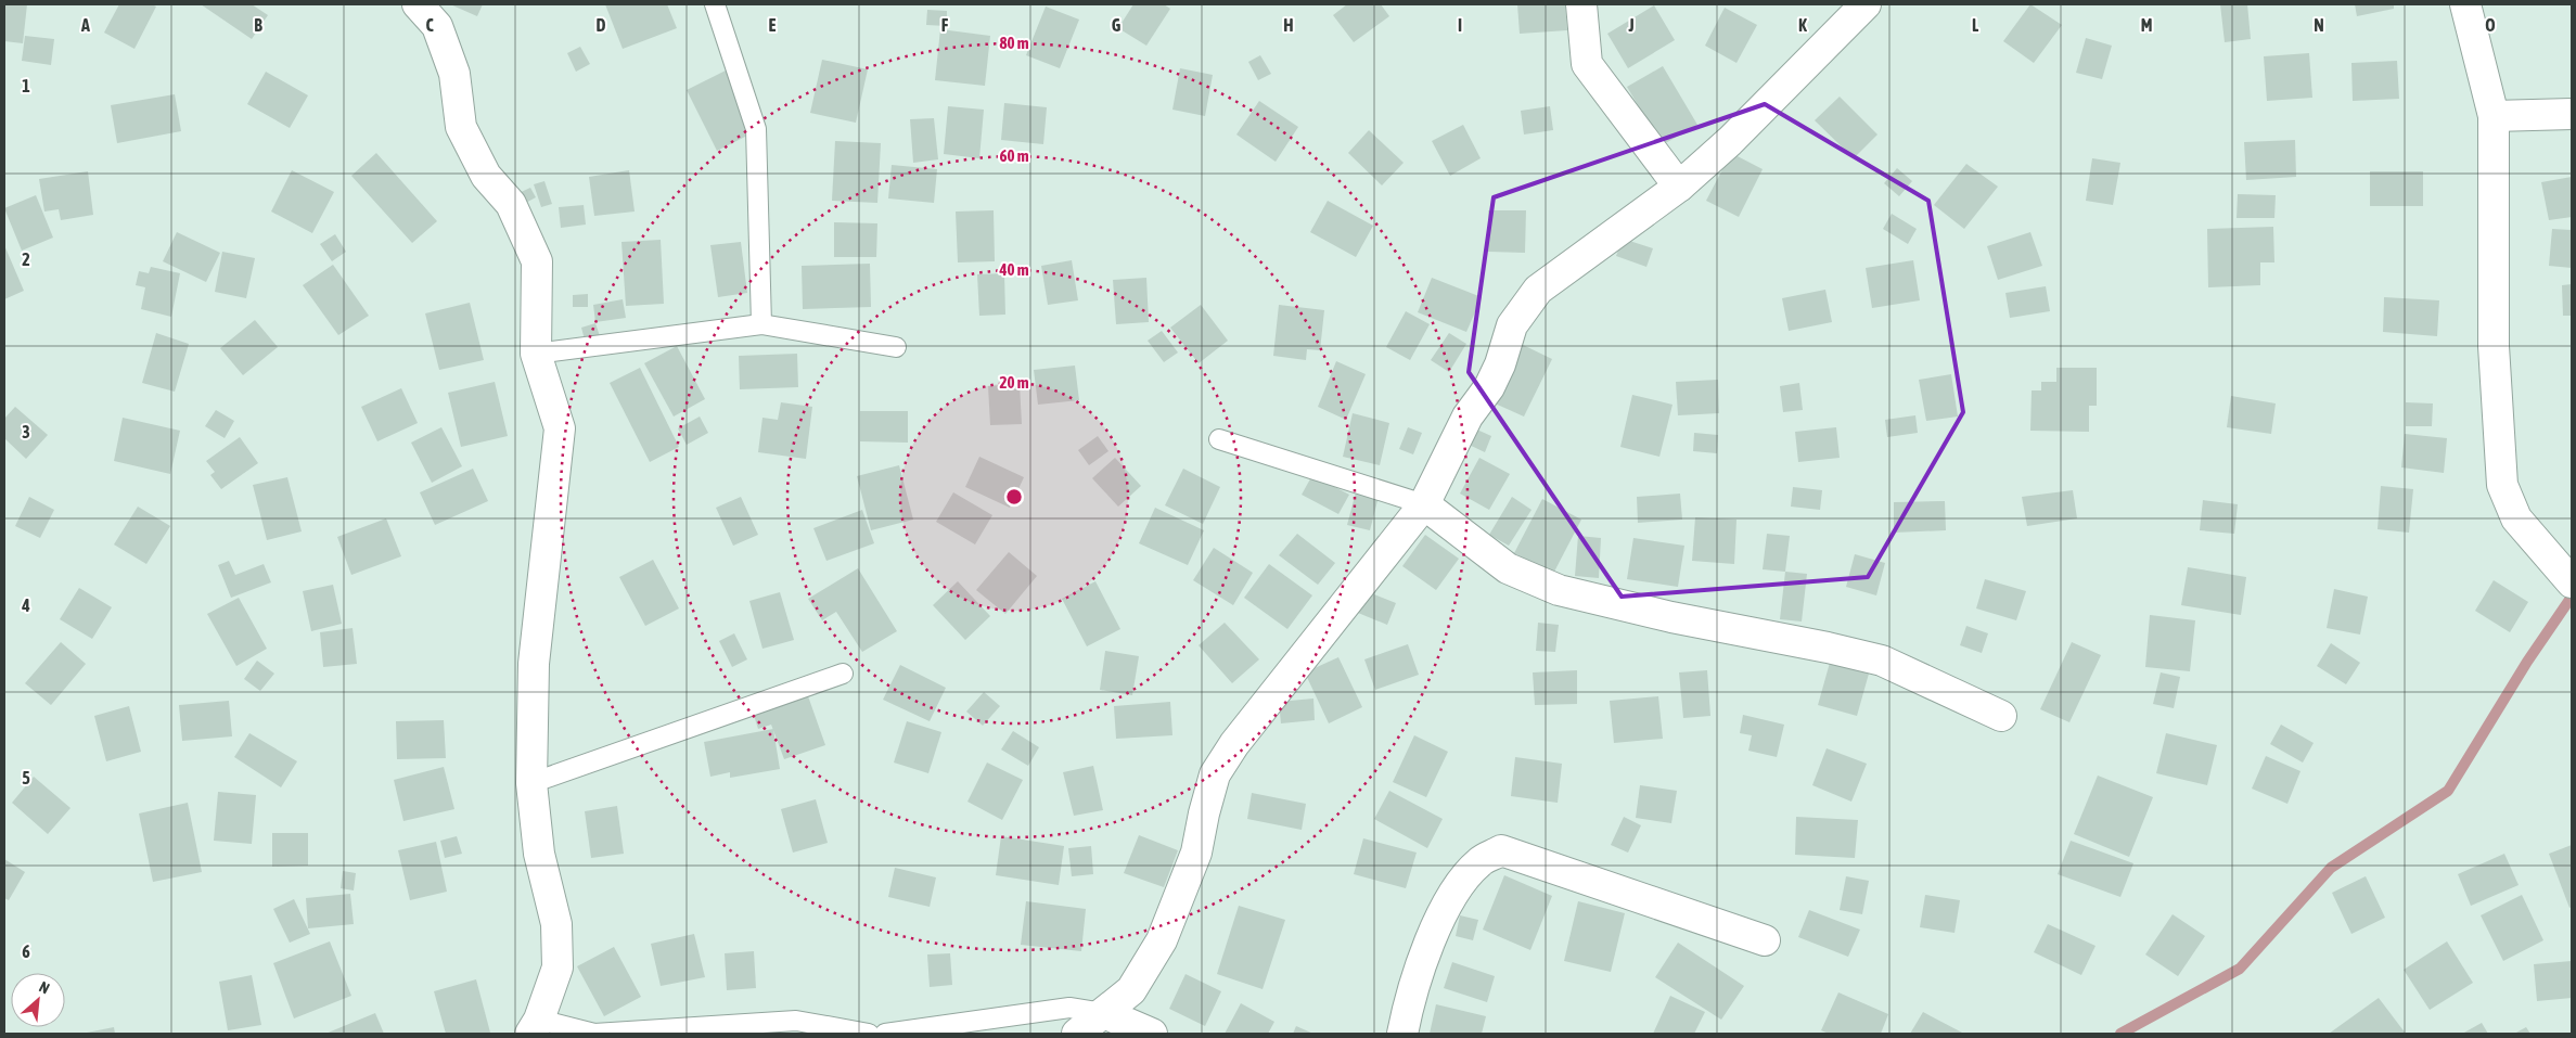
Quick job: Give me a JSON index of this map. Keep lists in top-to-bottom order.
{
  "north": "top right",
  "grid": {
    "columns": [
      "A",
      "B",
      "C",
      "D",
      "E",
      "F",
      "G",
      "H",
      "I",
      "J",
      "K",
      "L",
      "M",
      "N",
      "O"
    ],
    "rows": [
      "1",
      "2",
      "3",
      "4",
      "5",
      "6"
    ]
  },
  "rings": [
    "80 m",
    "60 m",
    "40 m",
    "20 m"
  ]
}
